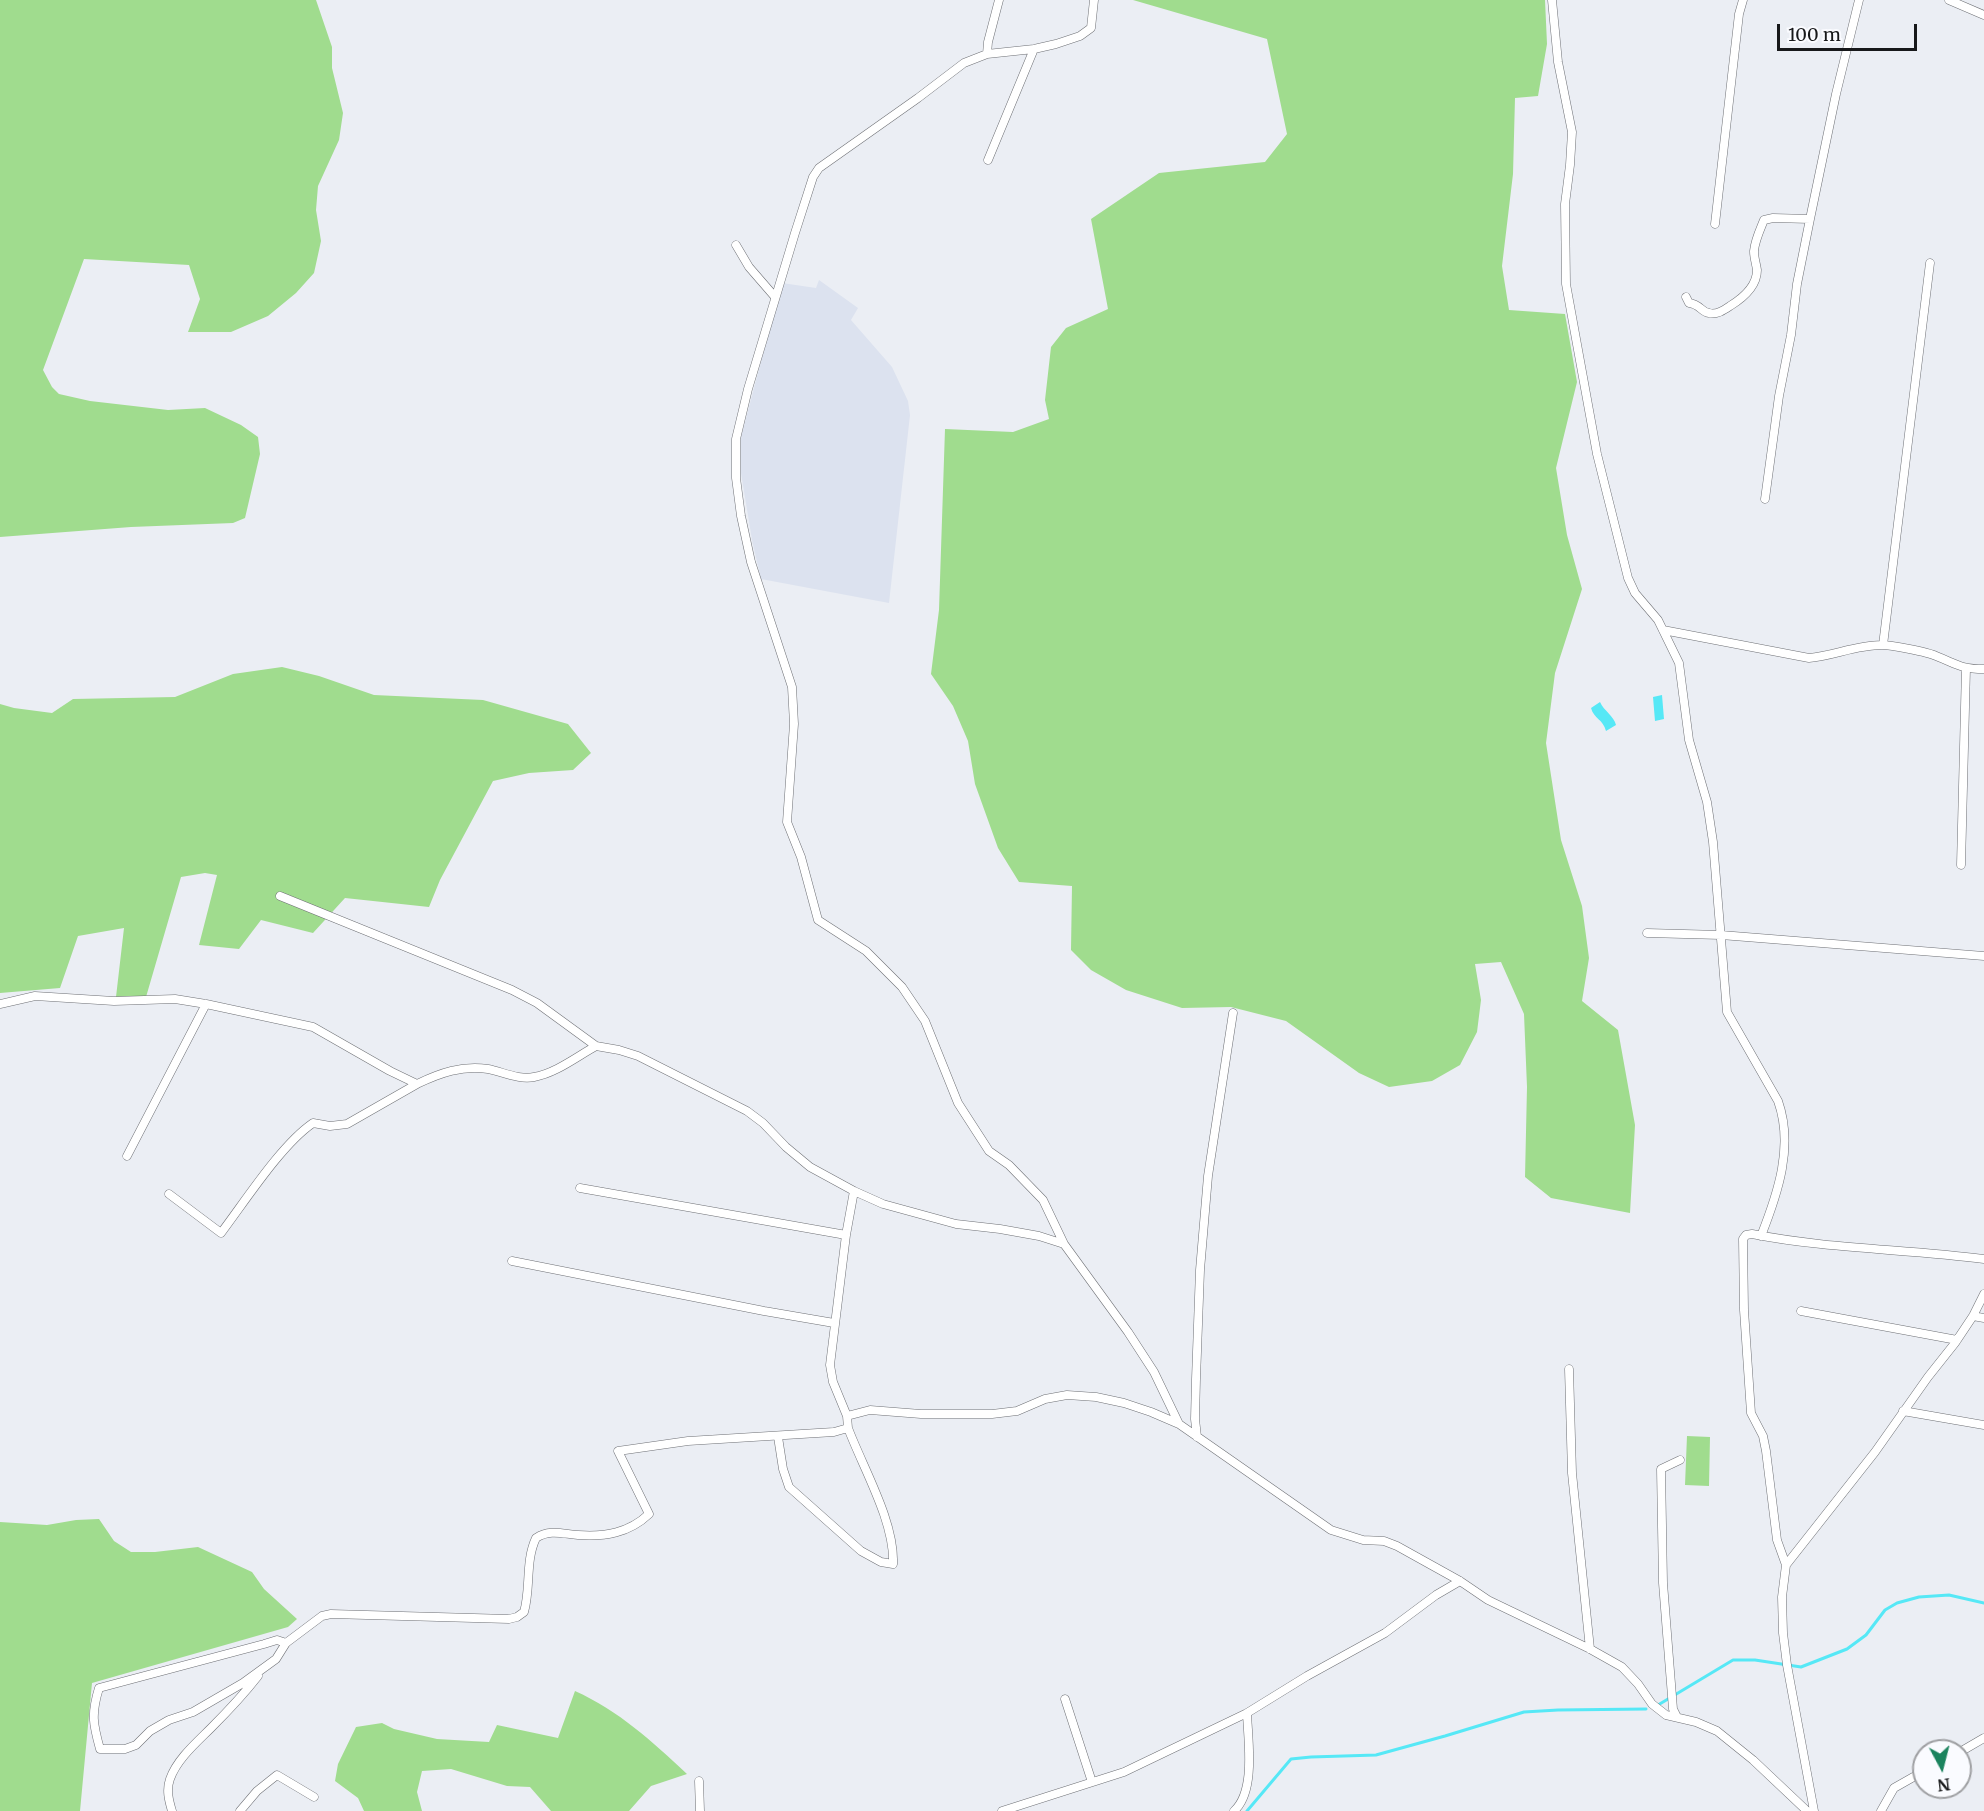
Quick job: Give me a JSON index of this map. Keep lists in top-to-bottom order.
{
  "scale_bar": "100 m",
  "north": "bottom"
}
